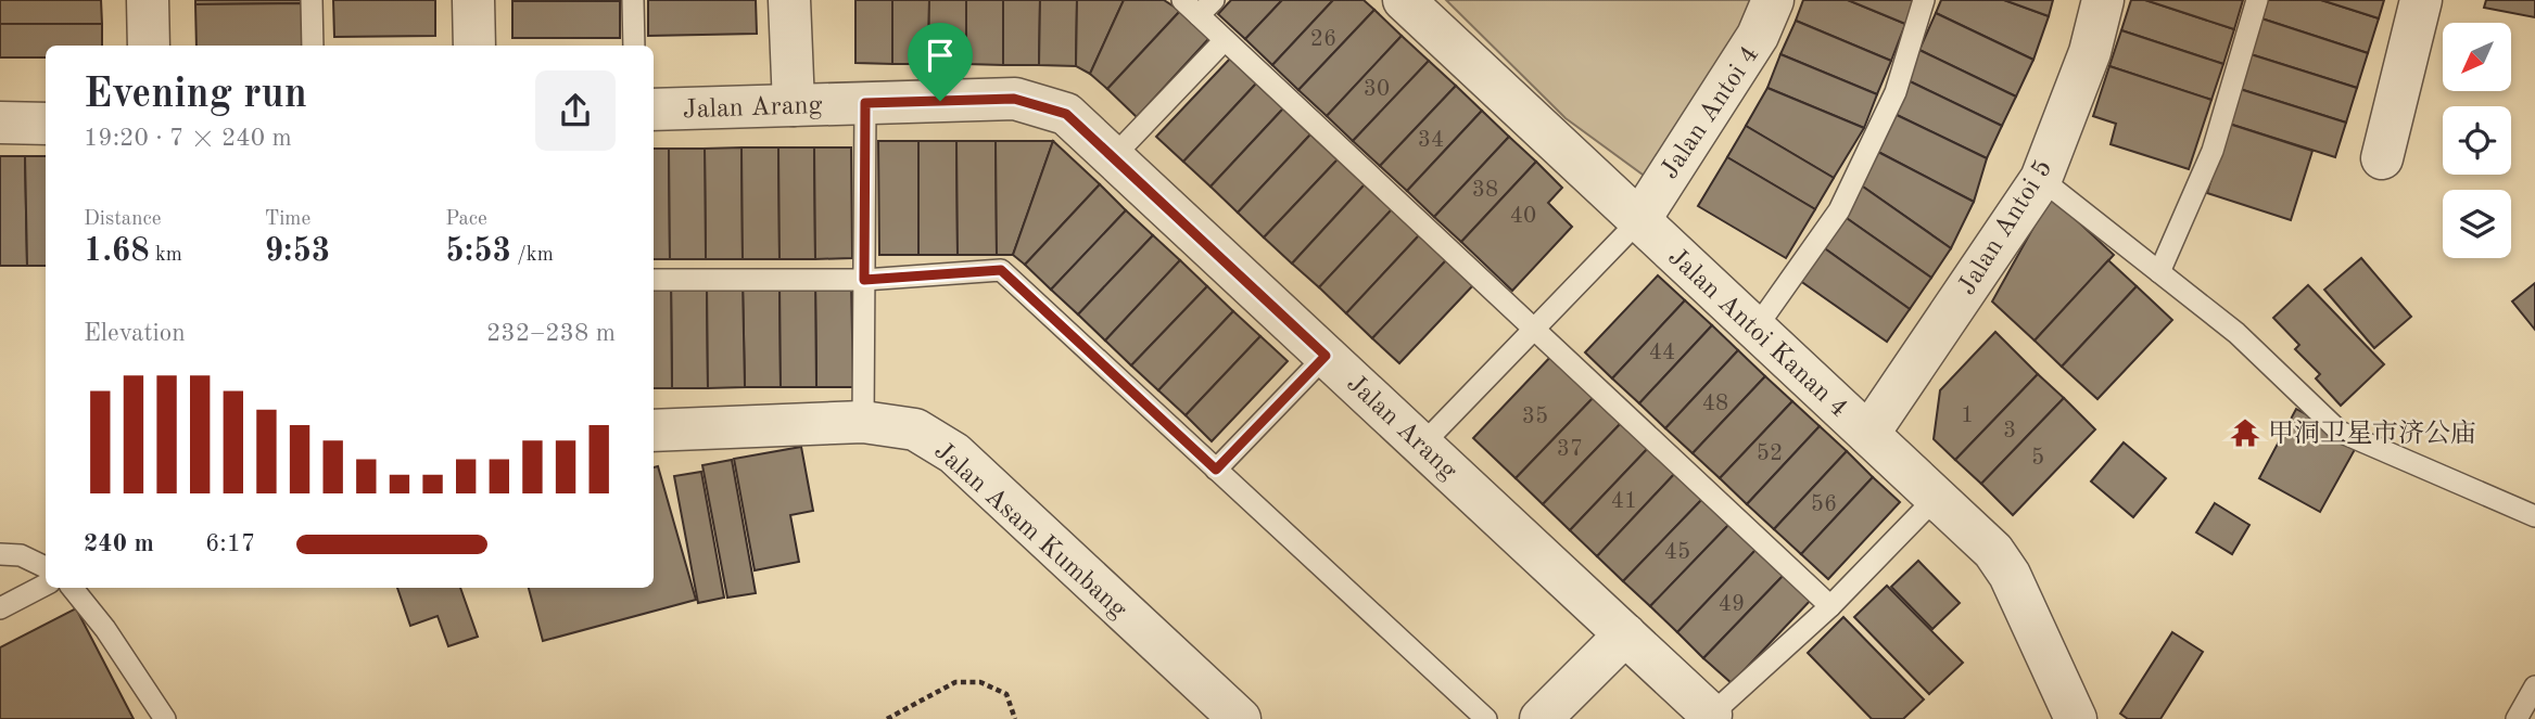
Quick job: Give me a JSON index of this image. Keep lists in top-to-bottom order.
{
  "streets": {
    "street": [
      "Jalan Arang",
      "Jalan Antoi 4",
      "Jalan Antoi 5",
      "Jalan Antoi Kanan 4",
      "Jalan Asam Kumbang"
    ]
  },
  "crossings": [
    ["Jalan Antoi 4", "Jalan Antoi Kanan 4"],
    ["Jalan Antoi 5", "Jalan Antoi Kanan 4"]
  ],
  "places": {
    "temple": ["甲洞卫星市济公庙"]
  },
  "house_numbers": [
    "26",
    "30",
    "34",
    "38",
    "40",
    "44",
    "48",
    "1",
    "35",
    "3",
    "37",
    "52",
    "5",
    "41",
    "56",
    "45",
    "49"
  ],
  "north": "bottom left",
  "page": {
    "heading": ["Evening run", "19:20 · 7 × 240 m"],
    "stats": [
      ["Distance", "1.68 km"],
      ["Time", "9:53"],
      ["Pace", "5:53 /km"]
    ],
    "chart": ["Elevation", "232–238 m"],
    "list": [
      {
        "name": "240 m",
        "note": "6:17"
      }
    ]
  }
}
